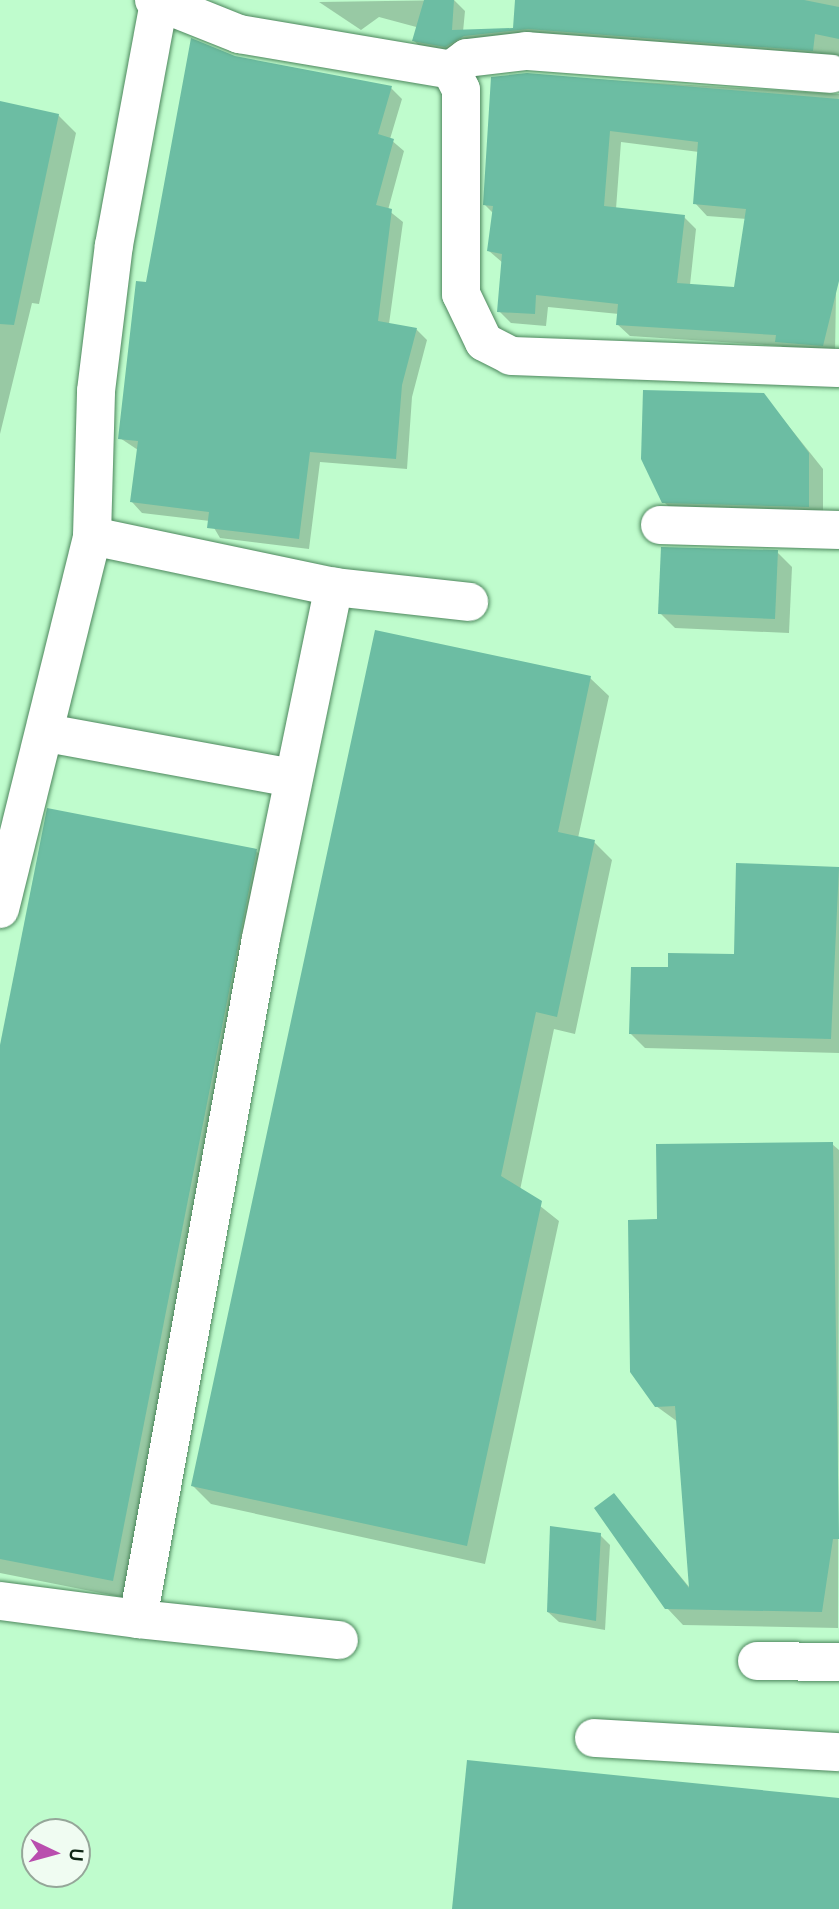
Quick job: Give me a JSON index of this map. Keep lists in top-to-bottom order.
{
  "north": "right"
}
